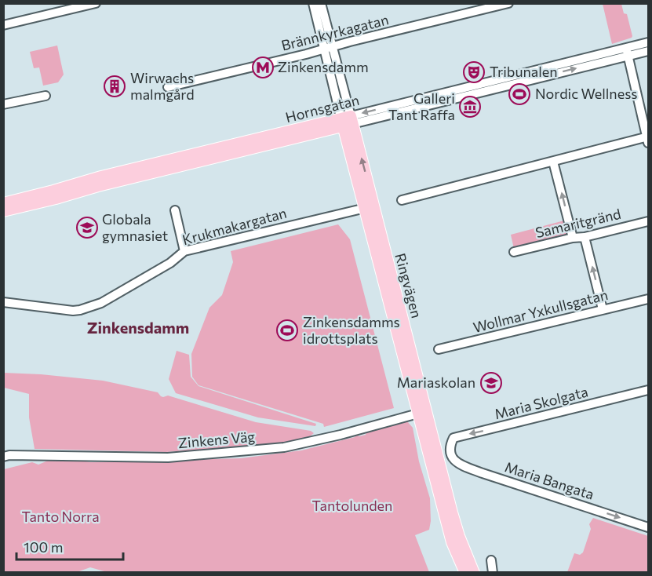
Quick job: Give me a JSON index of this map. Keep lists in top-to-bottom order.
{
  "streets": {
    "main road": ["Hornsgatan", "Ringvägen"],
    "street": [
      "Brännkyrkagatan",
      "Samaritgränd",
      "Krukmakargatan",
      "Wollmar Yxkullsgatan",
      "Maria Skolgata",
      "Zinkens Väg",
      "Maria Bangata"
    ]
  },
  "crossings": [
    ["Brännkyrkagatan", "Ringvägen"],
    ["Hornsgatan", "Ringvägen"],
    ["Krukmakargatan", "Ringvägen"],
    ["Ringvägen", "Zinkens Väg"],
    ["Maria Skolgata", "Maria Bangata"]
  ],
  "one_way": ["Maria Skolgata", "Maria Bangata"],
  "districts": ["Zinkensdamm"],
  "parks": ["Tantolunden", "Tanto Norra"],
  "places": {
    "metro station": ["Zinkensdamm"],
    "theatre": ["Tribunalen"],
    "building": ["Wirwachs malmgård"],
    "sports": ["Nordic Wellness", "Zinkensdamms idrottsplats"],
    "museum": ["Galleri Tant Raffa"],
    "school or university": ["Globala gymnasiet", "Mariaskolan"]
  },
  "scale_bar": "100 m"
}
